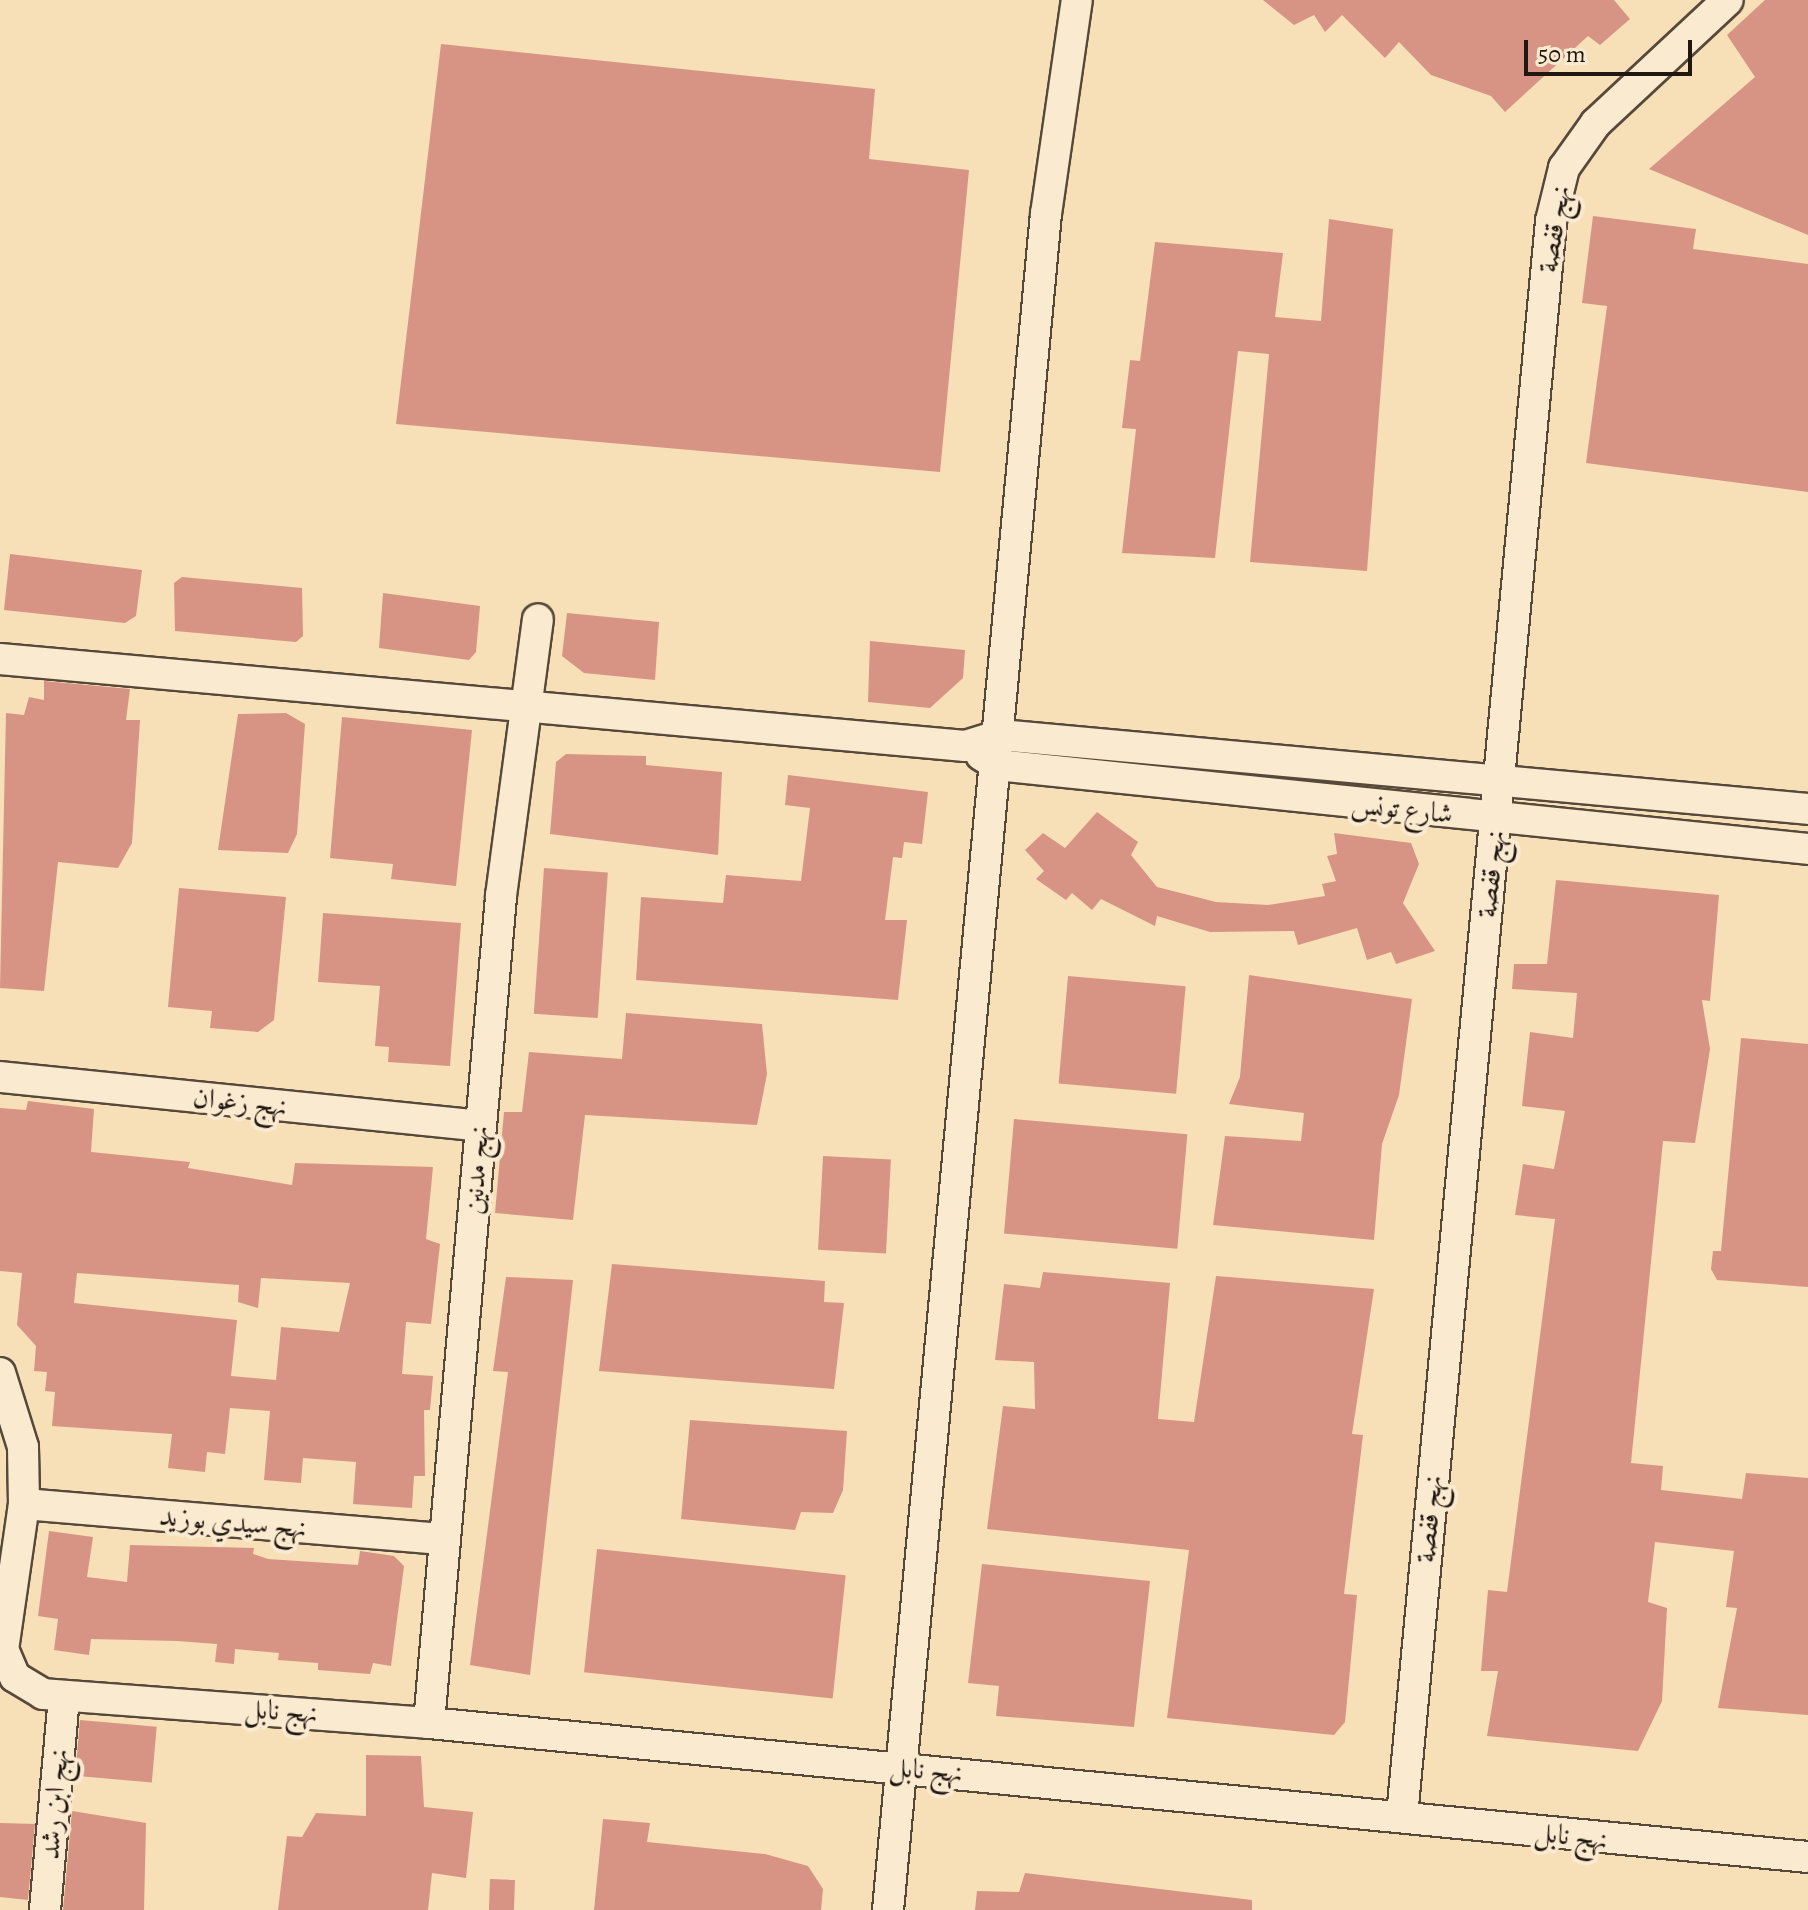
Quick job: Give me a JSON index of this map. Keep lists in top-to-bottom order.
{
  "streets": {
    "street": [
      "نهج قفصة",
      "شارع تونس",
      "نهج زغوان",
      "نهج مدنين",
      "نهج سيدي بوزيد",
      "نهج نابل",
      "نهج ابن رشد"
    ]
  },
  "crossings": [
    ["نهج قفصة", "شارع تونس"],
    ["نهج قفصة", "نهج نابل"],
    ["نهج زغوان", "نهج مدنين"],
    ["نهج مدنين", "نهج سيدي بوزيد"],
    ["نهج مدنين", "نهج نابل"],
    ["نهج نابل", "نهج ابن رشد"]
  ],
  "scale_bar": "50 m"
}
